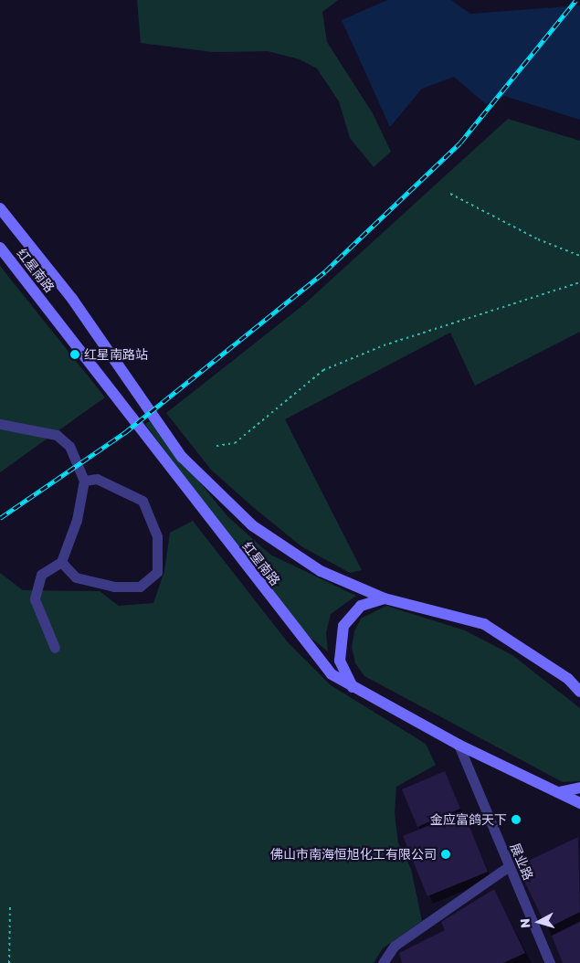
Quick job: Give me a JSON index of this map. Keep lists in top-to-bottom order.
{
  "streets": {
    "main road": ["红星南路"],
    "street": ["展业路"]
  },
  "crossings": [
    ["红星南路", "展业路"]
  ],
  "places": ["红星南路站", "金应富鸽天下", "佛山市南海恒旭化工有限公司"],
  "north": "left"
}
